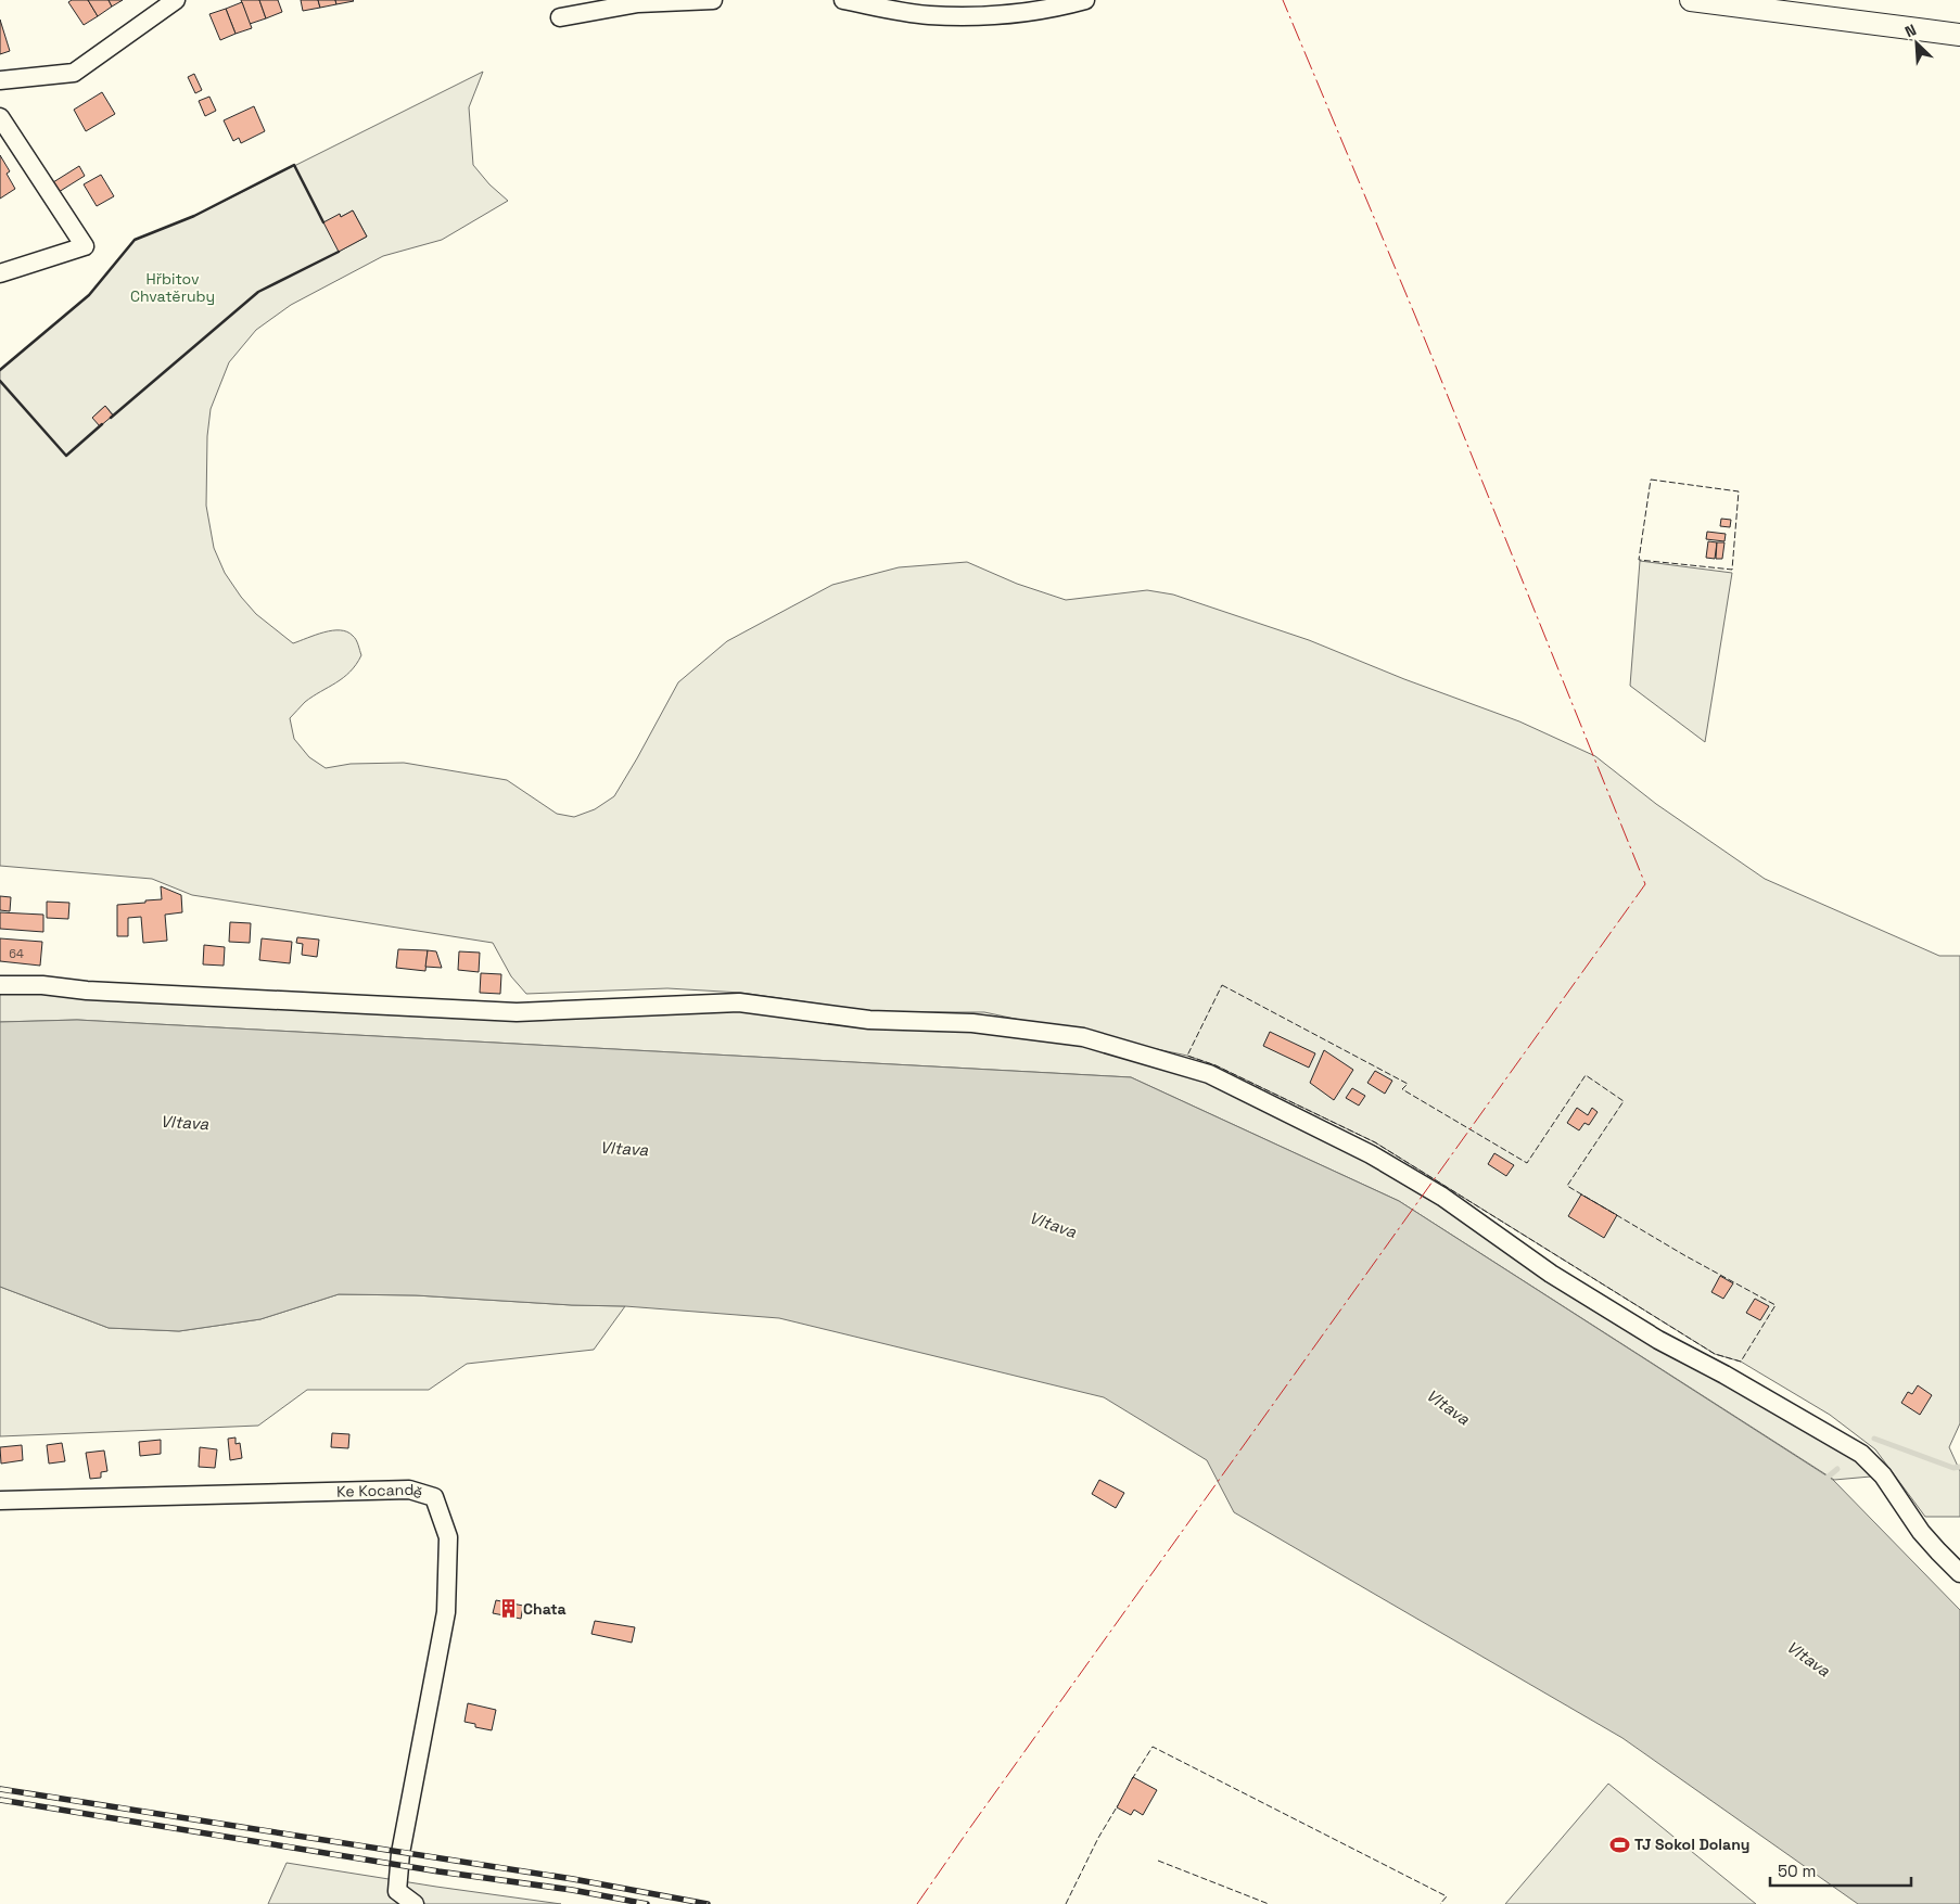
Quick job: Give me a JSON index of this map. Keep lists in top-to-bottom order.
{
  "streets": {
    "street": ["Ke Kocandě"]
  },
  "water": ["Vltava"],
  "parks": ["Hřbitov Chvatěruby"],
  "places": {
    "building": ["Chata"],
    "sports": ["TJ Sokol Dolany"]
  },
  "house_numbers": ["64"],
  "scale_bar": "50 m",
  "north": "top left"
}
